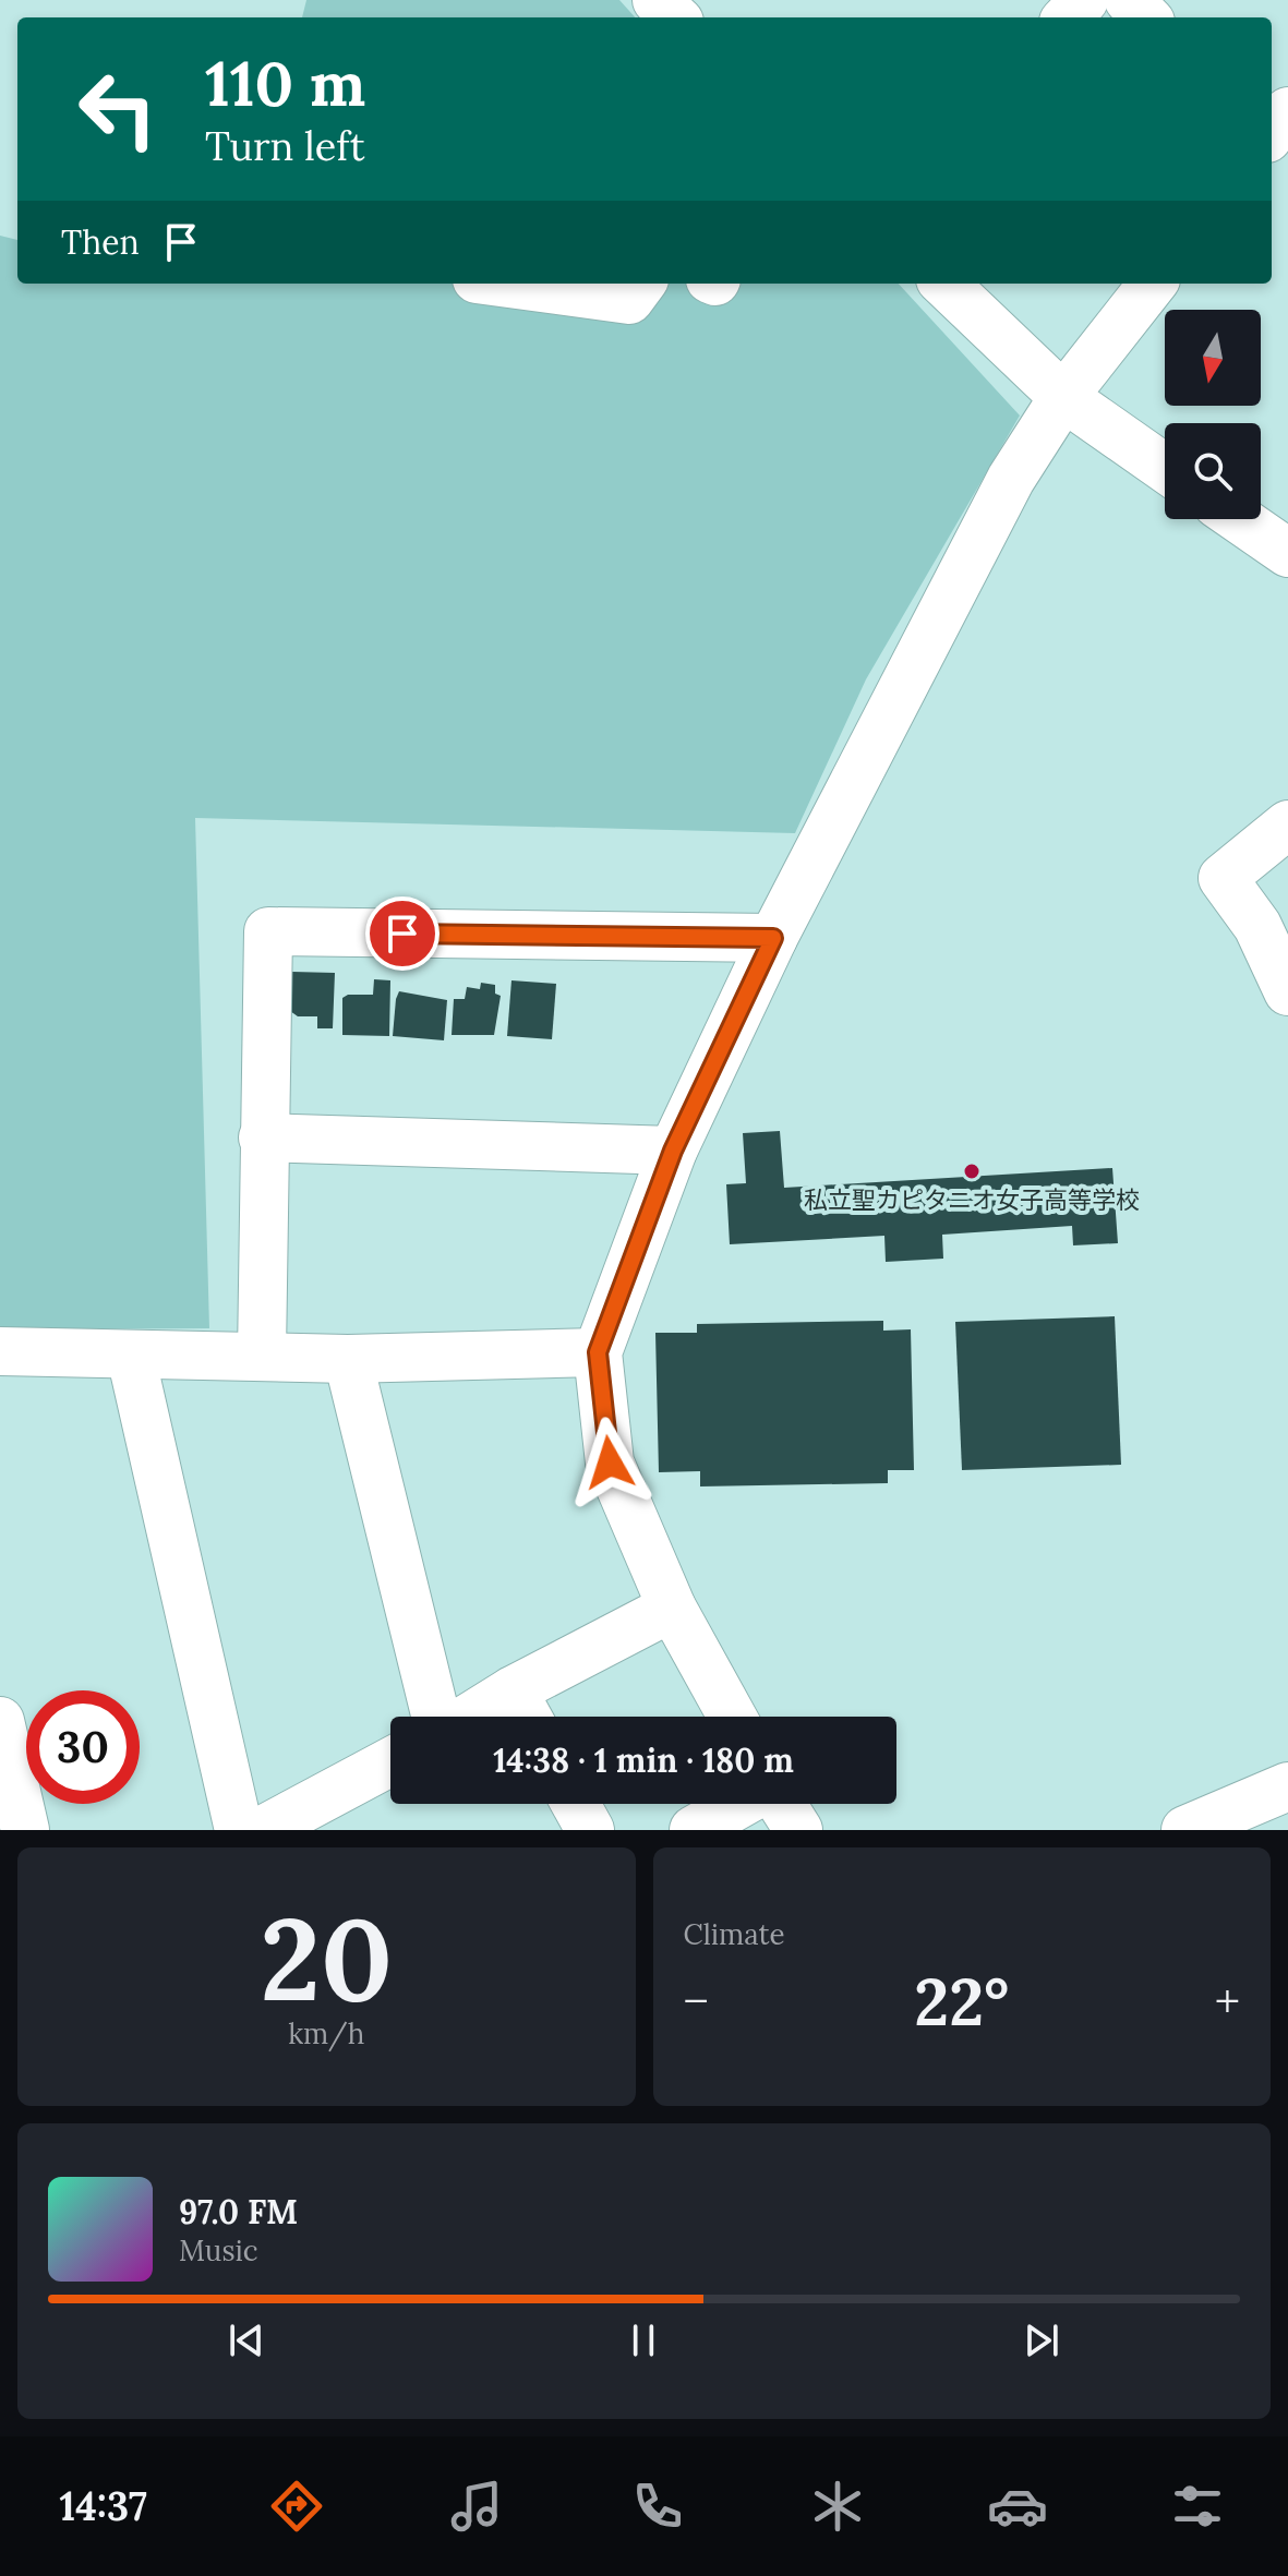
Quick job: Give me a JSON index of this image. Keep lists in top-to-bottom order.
{
  "places": ["私立聖カピタニオ女子高等学校"],
  "north": "bottom",
  "page": {
    "turn": ["110 m", "Turn left"],
    "then": "Then",
    "limit": "30",
    "trip": "14:38 · 1 min · 180 m",
    "tile": [
      ["20", "km/h"],
      "Climate"
    ],
    "heat": ["−", "22°", "+"],
    "song": ["97.0 FM", "Music"],
    "tabs": "14:37"
  }
}
